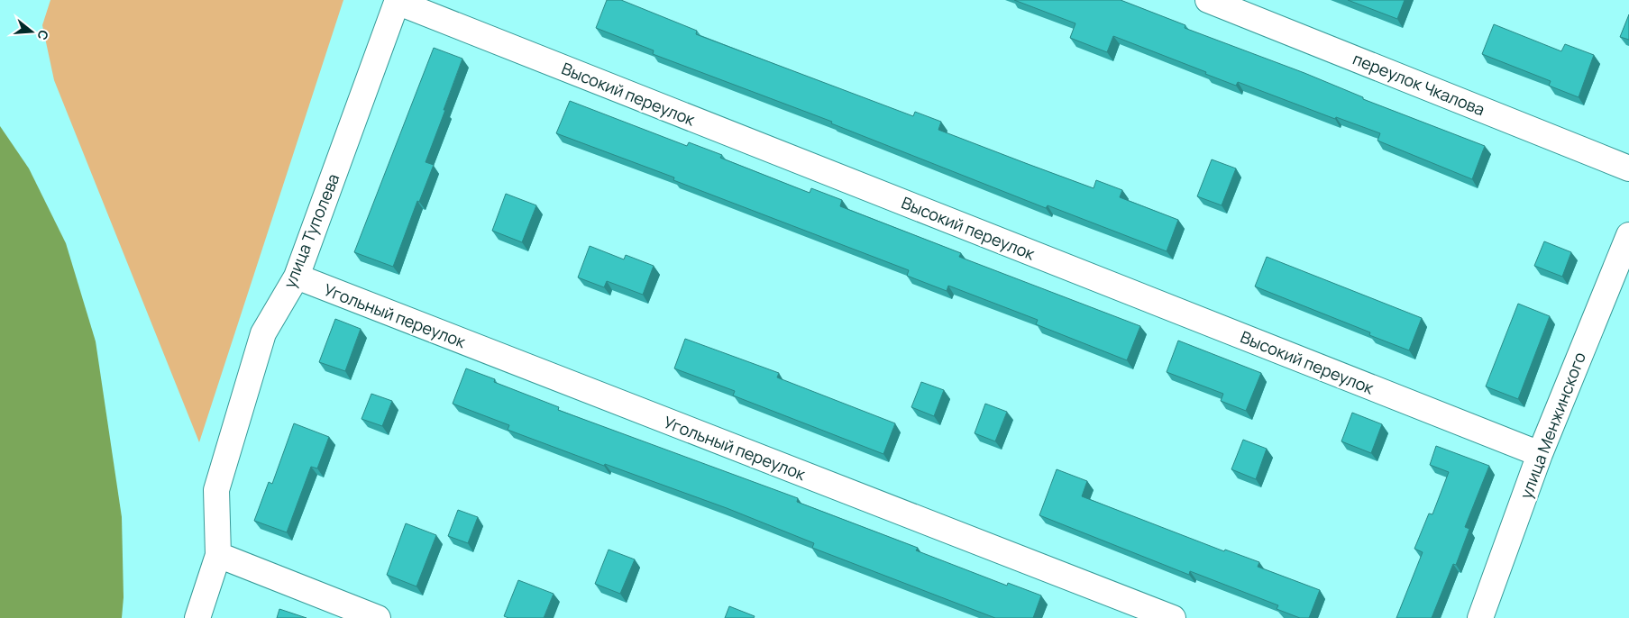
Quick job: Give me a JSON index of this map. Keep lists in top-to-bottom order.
{
  "streets": {
    "street": [
      "переулок Чкалова",
      "Высокий переулок",
      "улица Туполева",
      "Угольный переулок",
      "улица Менжинского"
    ]
  },
  "crossings": [
    ["Высокий переулок", "улица Туполева"],
    ["Высокий переулок", "улица Менжинского"],
    ["улица Туполева", "Угольный переулок"]
  ],
  "north": "right"
}
